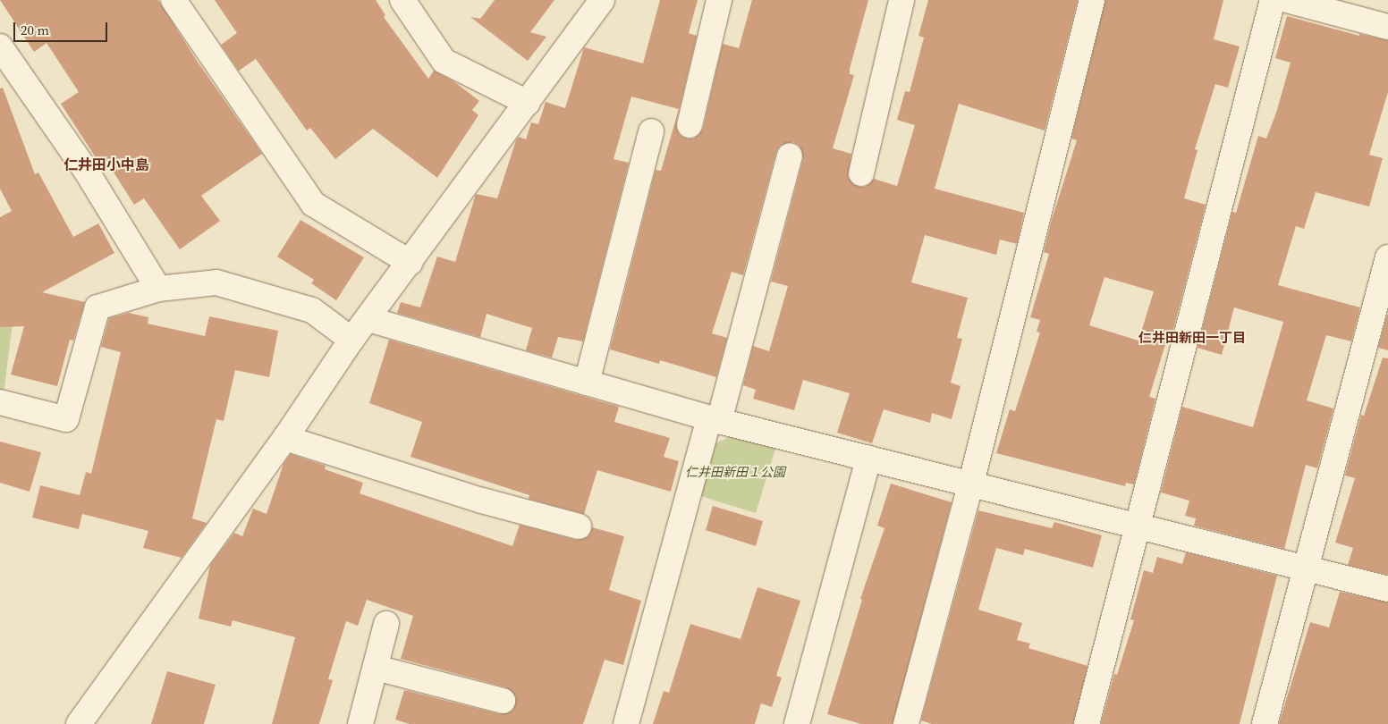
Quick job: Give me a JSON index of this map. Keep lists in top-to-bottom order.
{
  "districts": ["仁井田小中島", "仁井田新田一丁目"],
  "parks": ["仁井田新田１公園"],
  "scale_bar": "20 m"
}
